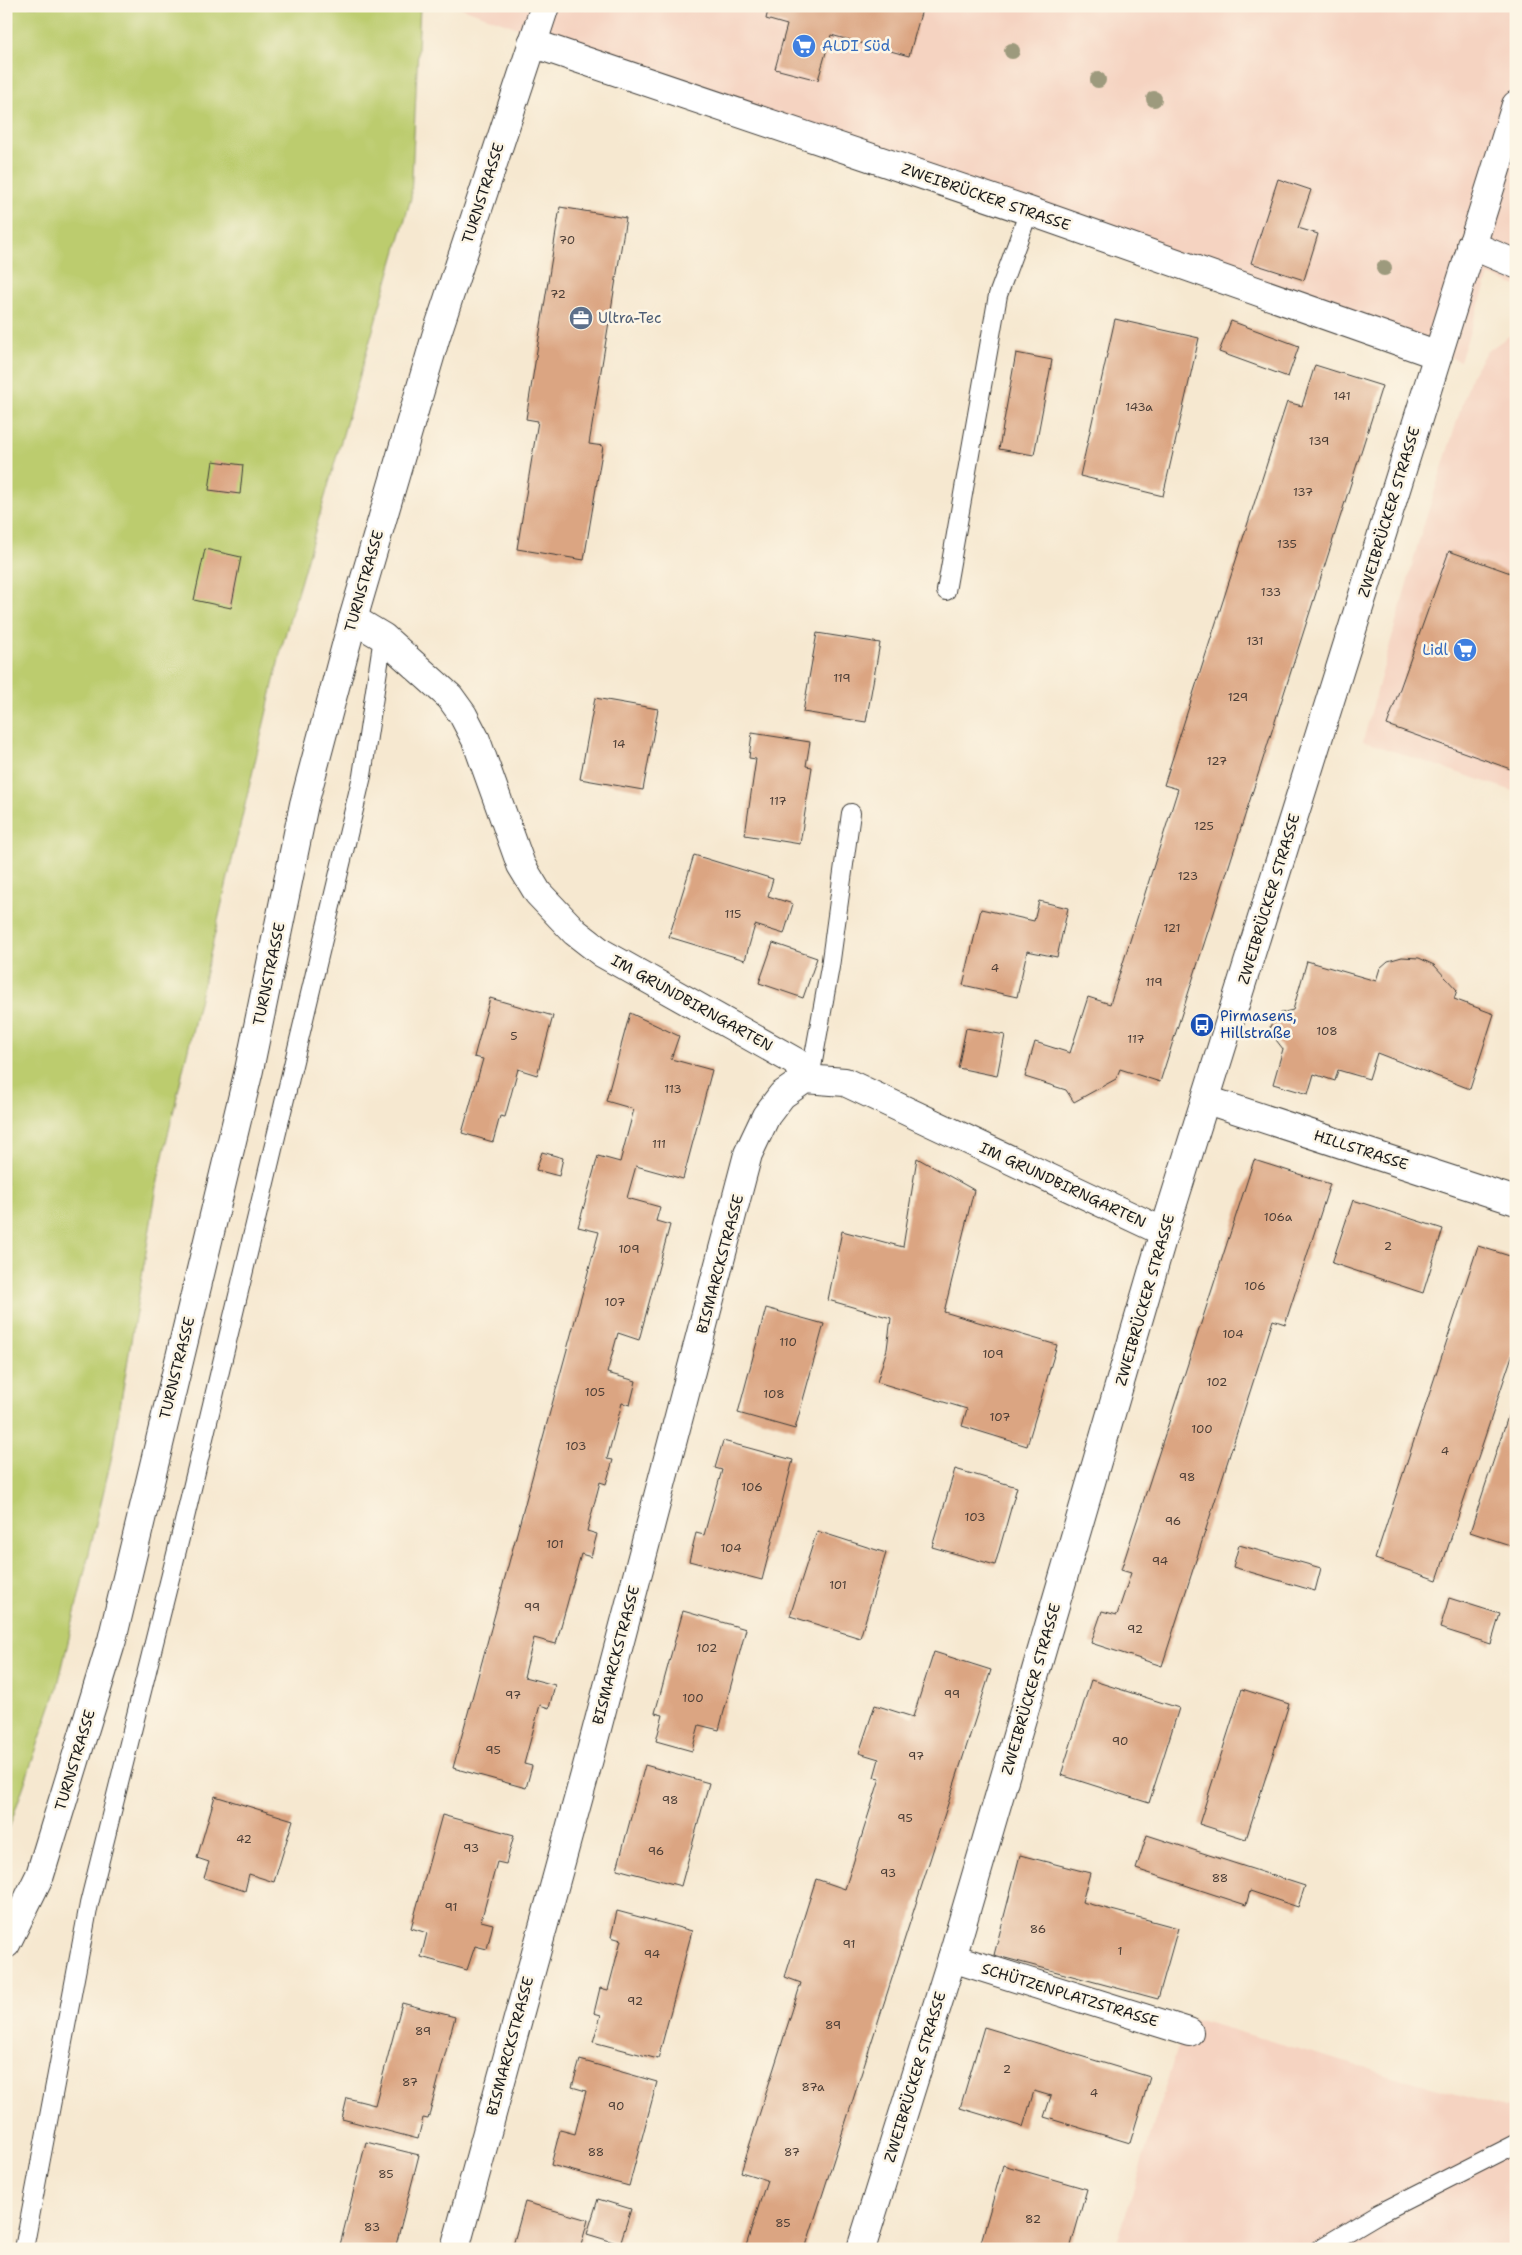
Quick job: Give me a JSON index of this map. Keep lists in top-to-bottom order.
{
  "streets": {
    "street": [
      "TURNSTRASSE",
      "ZWEIBRÜCKER STRASSE",
      "IM GRUNDBIRNGARTEN",
      "HILLSTRASSE",
      "BISMARCKSTRASSE",
      "SCHÜTZENPLATZSTRASSE"
    ]
  },
  "crossings": [
    ["TURNSTRASSE", "ZWEIBRÜCKER STRASSE"],
    ["TURNSTRASSE", "IM GRUNDBIRNGARTEN"],
    ["ZWEIBRÜCKER STRASSE", "IM GRUNDBIRNGARTEN"],
    ["ZWEIBRÜCKER STRASSE", "HILLSTRASSE"],
    ["ZWEIBRÜCKER STRASSE", "SCHÜTZENPLATZSTRASSE"],
    ["IM GRUNDBIRNGARTEN", "BISMARCKSTRASSE"]
  ],
  "places": {
    "supermarket": ["ALDI Süd", "Lidl"],
    "office": ["Ultra-Tec"],
    "bus stop": ["Pirmasens, Hillstraße"]
  },
  "house_numbers": [
    "70",
    "72",
    "141",
    "143a",
    "139",
    "137",
    "135",
    "133",
    "131",
    "119",
    "129",
    "14",
    "127",
    "117",
    "125",
    "123",
    "115",
    "121",
    "4",
    "119",
    "108",
    "5",
    "117",
    "113",
    "111",
    "106a",
    "2",
    "109",
    "106",
    "107",
    "104",
    "110",
    "109",
    "102",
    "105",
    "108",
    "107",
    "100",
    "103",
    "4",
    "98",
    "106",
    "103",
    "96",
    "101",
    "104",
    "94",
    "101",
    "99",
    "92",
    "102",
    "99",
    "97",
    "100",
    "90",
    "95",
    "97",
    "98",
    "95",
    "42",
    "93",
    "96",
    "93",
    "88",
    "91",
    "86",
    "91",
    "1",
    "94",
    "92",
    "89",
    "89",
    "2",
    "87",
    "87a",
    "4",
    "90",
    "88",
    "87",
    "85",
    "82",
    "85",
    "83"
  ]
}
